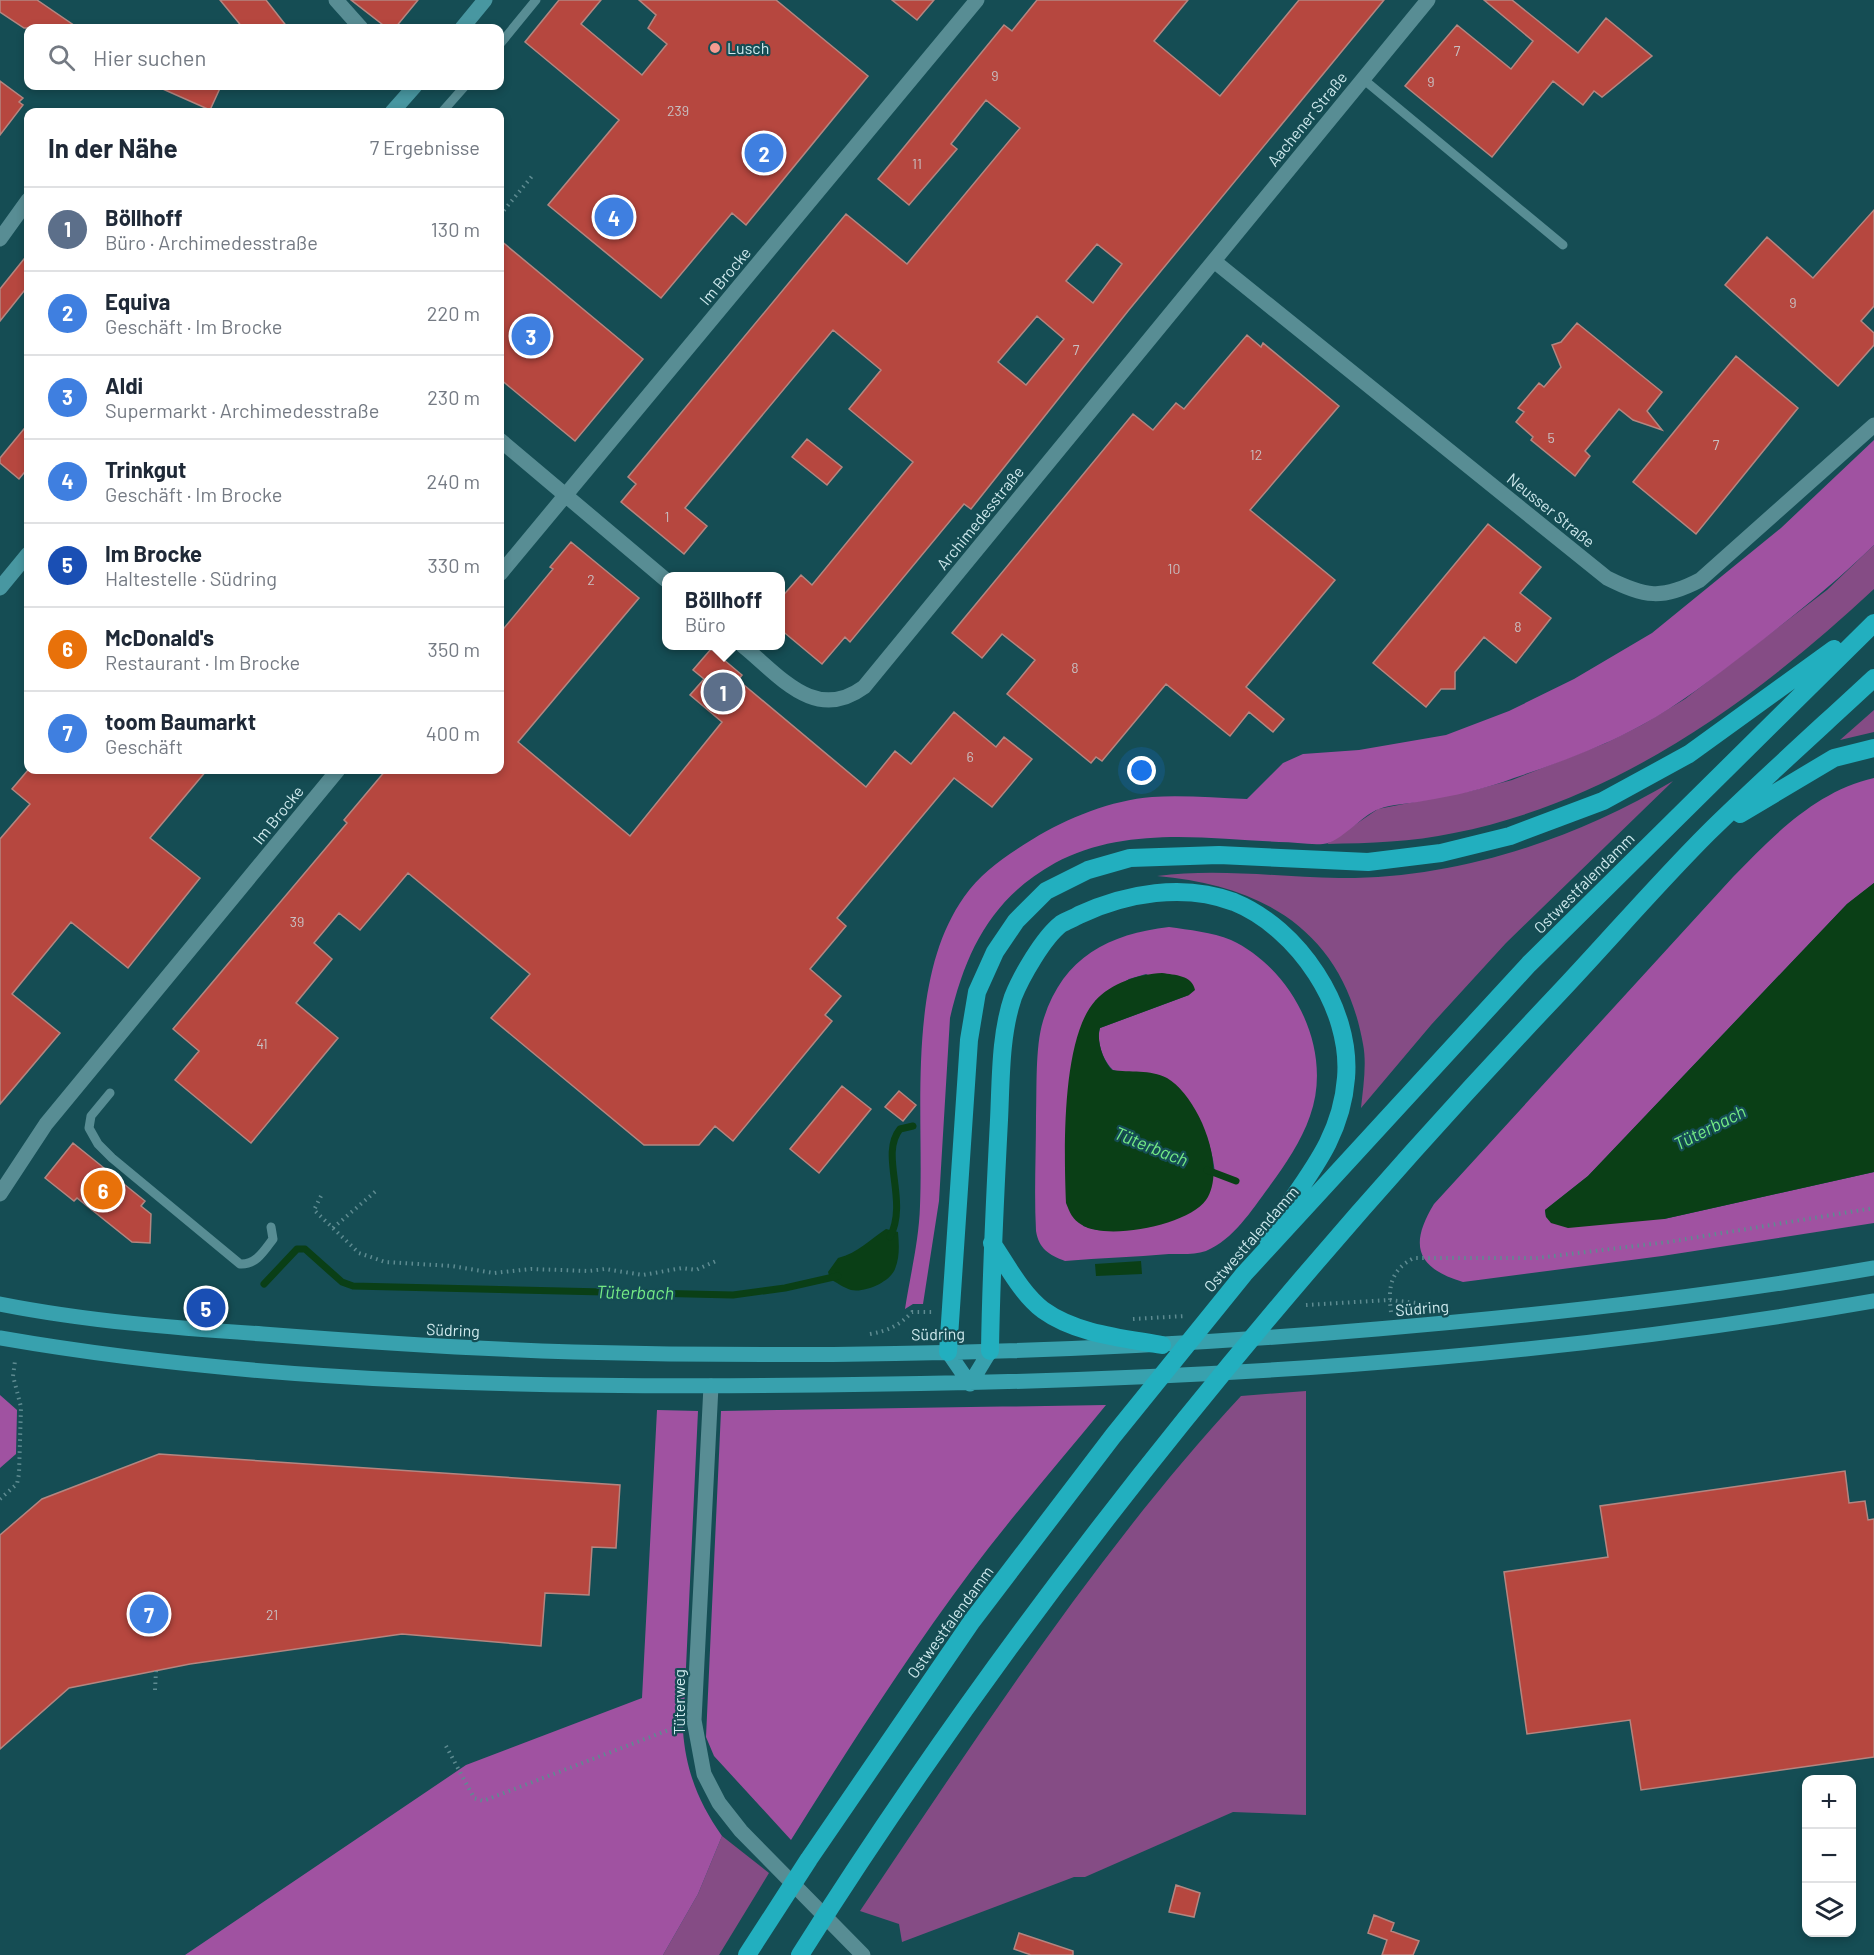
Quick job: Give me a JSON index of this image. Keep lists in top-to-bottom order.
{
  "streets": {
    "highway": ["Ostwestfalendamm"],
    "main road": ["Südring"],
    "street": [
      "Aachener Straße",
      "Im Brocke",
      "Neusser Straße",
      "Archimedesstraße",
      "Tüterweg"
    ]
  },
  "crossings": [
    ["Aachener Straße", "Neusser Straße"],
    ["Aachener Straße", "Archimedesstraße"],
    ["Neusser Straße", "Archimedesstraße"]
  ],
  "water": ["Tüterbach"],
  "places": ["Lusch"],
  "house_numbers": [
    "7",
    "9",
    "9",
    "239",
    "11",
    "9",
    "7",
    "5",
    "7",
    "12",
    "1",
    "10",
    "2",
    "8",
    "8",
    "6",
    "39",
    "41",
    "21"
  ],
  "page": {
    "search": "Hier suchen",
    "heading": ["In der Nähe", "7 Ergebnisse"],
    "pins": [
      "2",
      "4",
      "3",
      "1",
      "6",
      "5",
      "7"
    ],
    "list": [
      {
        "mark": "1",
        "name": "Böllhoff",
        "note": "Büro · Archimedesstraße",
        "value": "130 m"
      },
      {
        "mark": "2",
        "name": "Equiva",
        "note": "Geschäft · Im Brocke",
        "value": "220 m"
      },
      {
        "mark": "3",
        "name": "Aldi",
        "note": "Supermarkt · Archimedesstraße",
        "value": "230 m"
      },
      {
        "mark": "4",
        "name": "Trinkgut",
        "note": "Geschäft · Im Brocke",
        "value": "240 m"
      },
      {
        "mark": "5",
        "name": "Im Brocke",
        "note": "Haltestelle · Südring",
        "value": "330 m"
      },
      {
        "mark": "6",
        "name": "McDonald's",
        "note": "Restaurant · Im Brocke",
        "value": "350 m"
      },
      {
        "mark": "7",
        "name": "toom Baumarkt",
        "note": "Geschäft",
        "value": "400 m"
      }
    ],
    "popup": ["Böllhoff", "Büro"],
    "map_buttons": ["+", "−"]
  }
}
